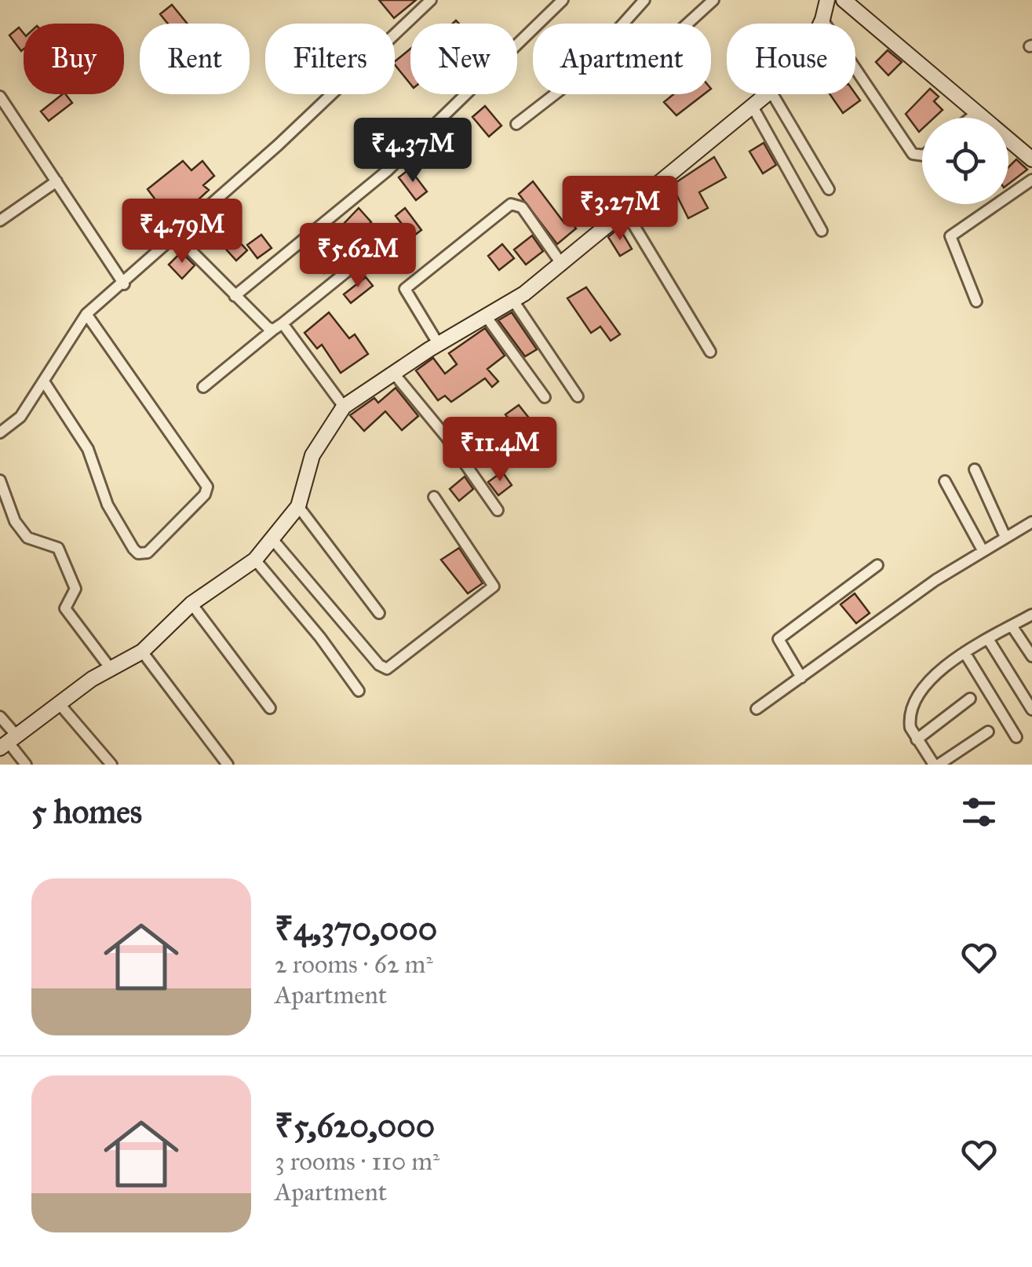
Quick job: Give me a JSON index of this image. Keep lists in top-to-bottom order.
{
  "page": {
    "chip": [
      "Buy",
      "Rent",
      "Filters",
      "New",
      "Apartment",
      "House"
    ],
    "price": [
      "₹4.37M",
      "₹3.27M",
      "₹4.79M",
      "₹5.62M",
      "₹11.4M"
    ],
    "heading": "5 homes",
    "list": [
      {
        "name": "₹4,370,000",
        "note": "2 rooms · 62 m² · Apartment"
      },
      {
        "name": "₹5,620,000",
        "note": "3 rooms · 110 m² · Apartment"
      }
    ]
  }
}
